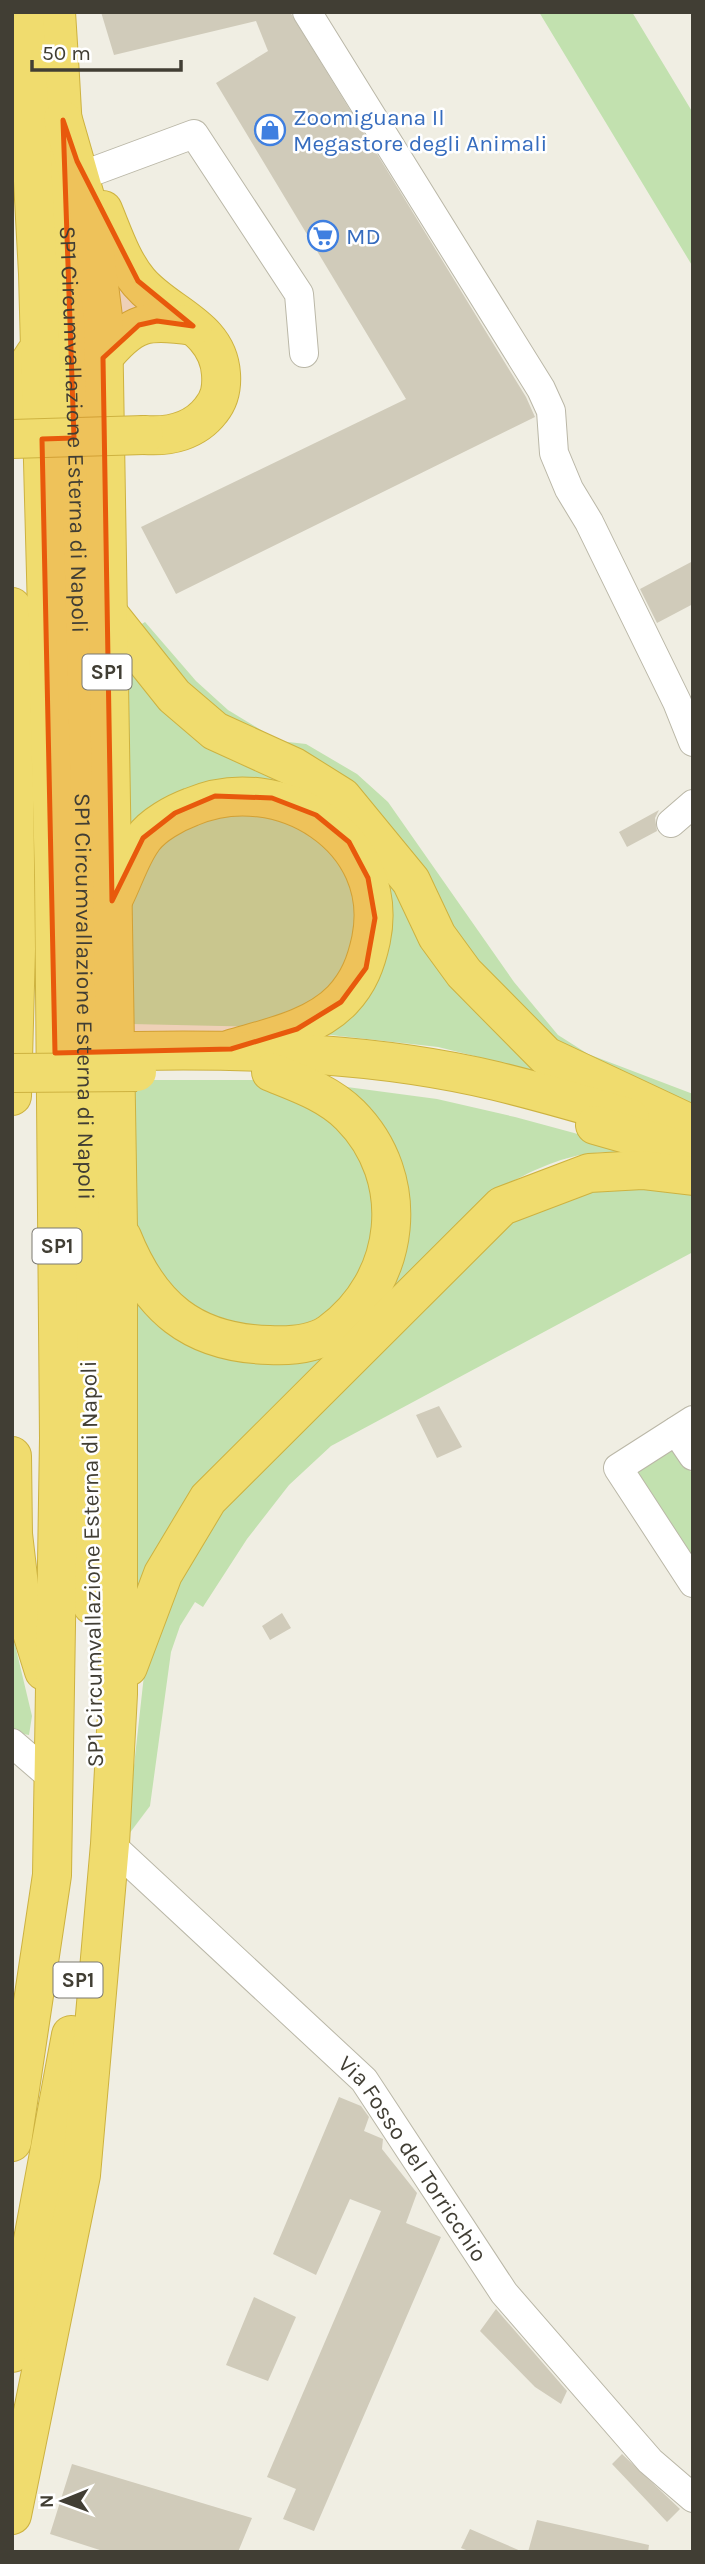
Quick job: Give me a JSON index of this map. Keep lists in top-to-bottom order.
{
  "streets": {
    "highway": ["SP1 Circumvallazione Esterna di Napoli", "SP1"],
    "street": ["Via Fosso del Torricchio"]
  },
  "crossings": [
    ["SP1 Circumvallazione Esterna di Napoli", "SP1"]
  ],
  "places": {
    "shop": ["Zoomiguana Il Megastore degli Animali"],
    "supermarket": ["MD"]
  },
  "scale_bar": "50 m",
  "north": "left"
}
